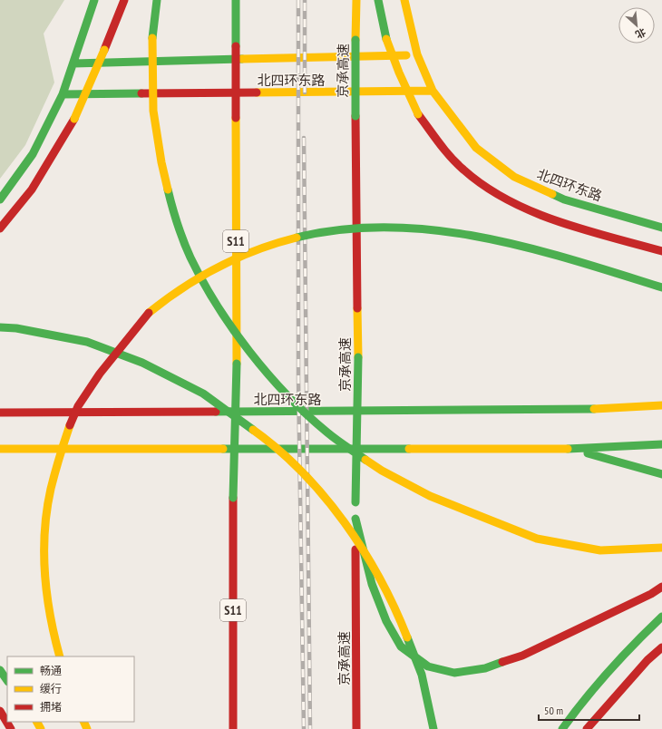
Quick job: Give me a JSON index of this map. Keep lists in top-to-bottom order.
{
  "streets": {
    "main road": ["京承高速", "北四环东路", "S11"]
  },
  "legend": ["畅通", "缓行", "拥堵"],
  "scale_bar": "50 m",
  "north": "bottom right"
}
